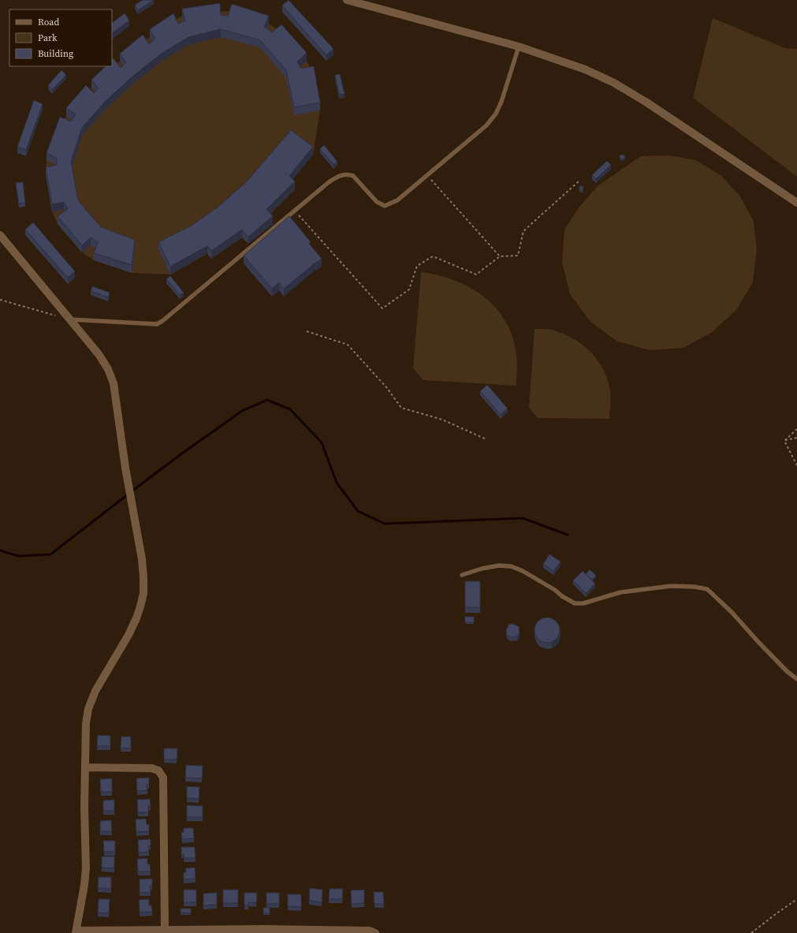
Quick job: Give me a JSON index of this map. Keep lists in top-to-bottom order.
{
  "legend": ["Road", "Park", "Building"]
}
